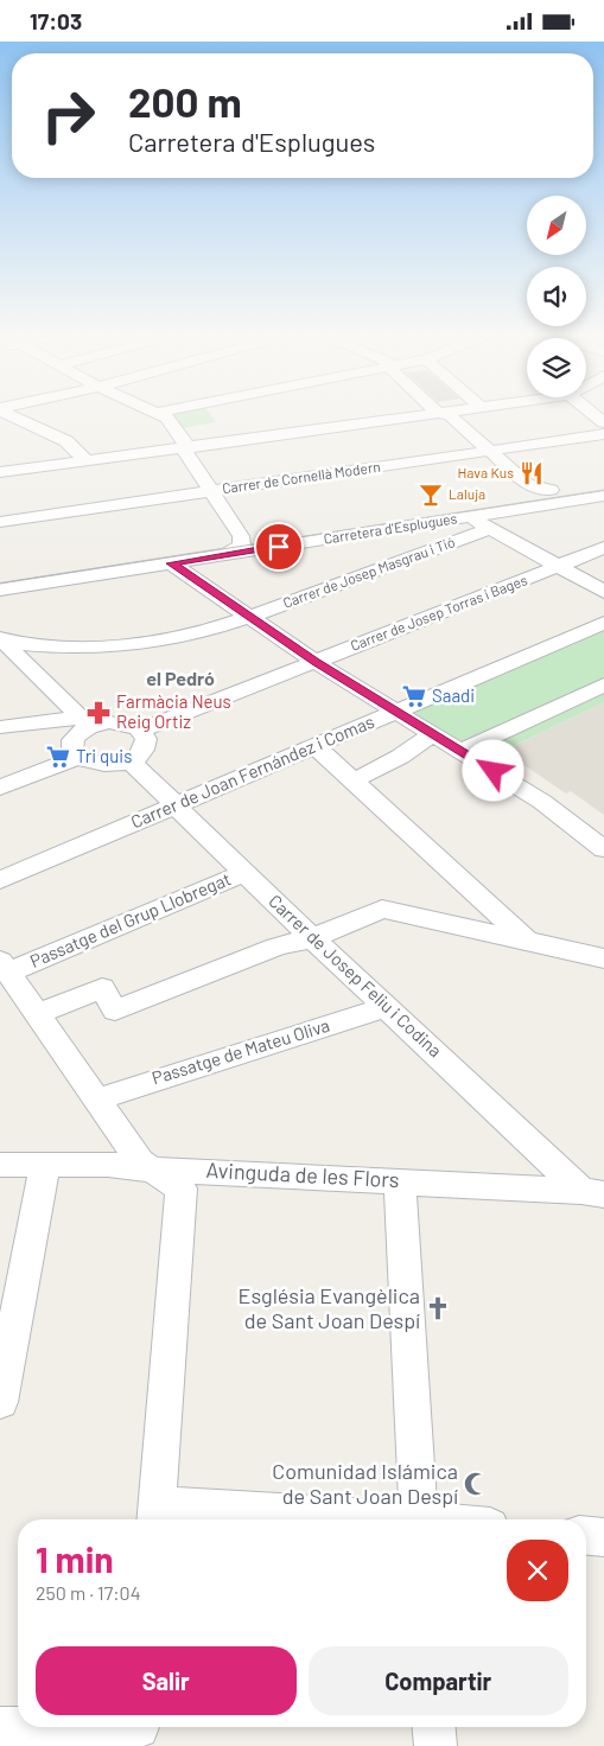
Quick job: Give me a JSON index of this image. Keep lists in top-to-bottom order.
{
  "streets": {
    "street": [
      "Carrer de Cornellà Modern",
      "Carretera d'Esplugues",
      "Carrer de Josep Masgrau i Tió",
      "Carrer de Josep Torras i Bages",
      "Carrer de Joan Fernández i Comas",
      "Passatge del Grup Llobregat",
      "Carrer de Josep Feliu i Codina",
      "Passatge de Mateu Oliva",
      "Avinguda de les Flors"
    ]
  },
  "crossings": [
    ["Carrer de Joan Fernández i Comas", "Carrer de Josep Feliu i Codina"],
    ["Passatge del Grup Llobregat", "Carrer de Josep Feliu i Codina"],
    ["Carrer de Josep Feliu i Codina", "Passatge de Mateu Oliva"],
    ["Carrer de Josep Feliu i Codina", "Avinguda de les Flors"]
  ],
  "districts": ["el Pedró"],
  "places": {
    "restaurant": ["Hava Kus"],
    "bar": ["Laluja"],
    "supermarket": ["Saadi", "Tri quis"],
    "pharmacy": ["Farmàcia Neus Reig Ortiz"],
    "church": ["Església Evangèlica de Sant Joan Despí"],
    "mosque": ["Comunidad Islámica de Sant Joan Despí"]
  },
  "north": "bottom left",
  "page": {
    "status": "17:03",
    "turn": ["200 m", "Carretera d'Esplugues"],
    "heading": ["1 min", "250 m · 17:04"],
    "buttons": ["Salir", "Compartir"]
  }
}
